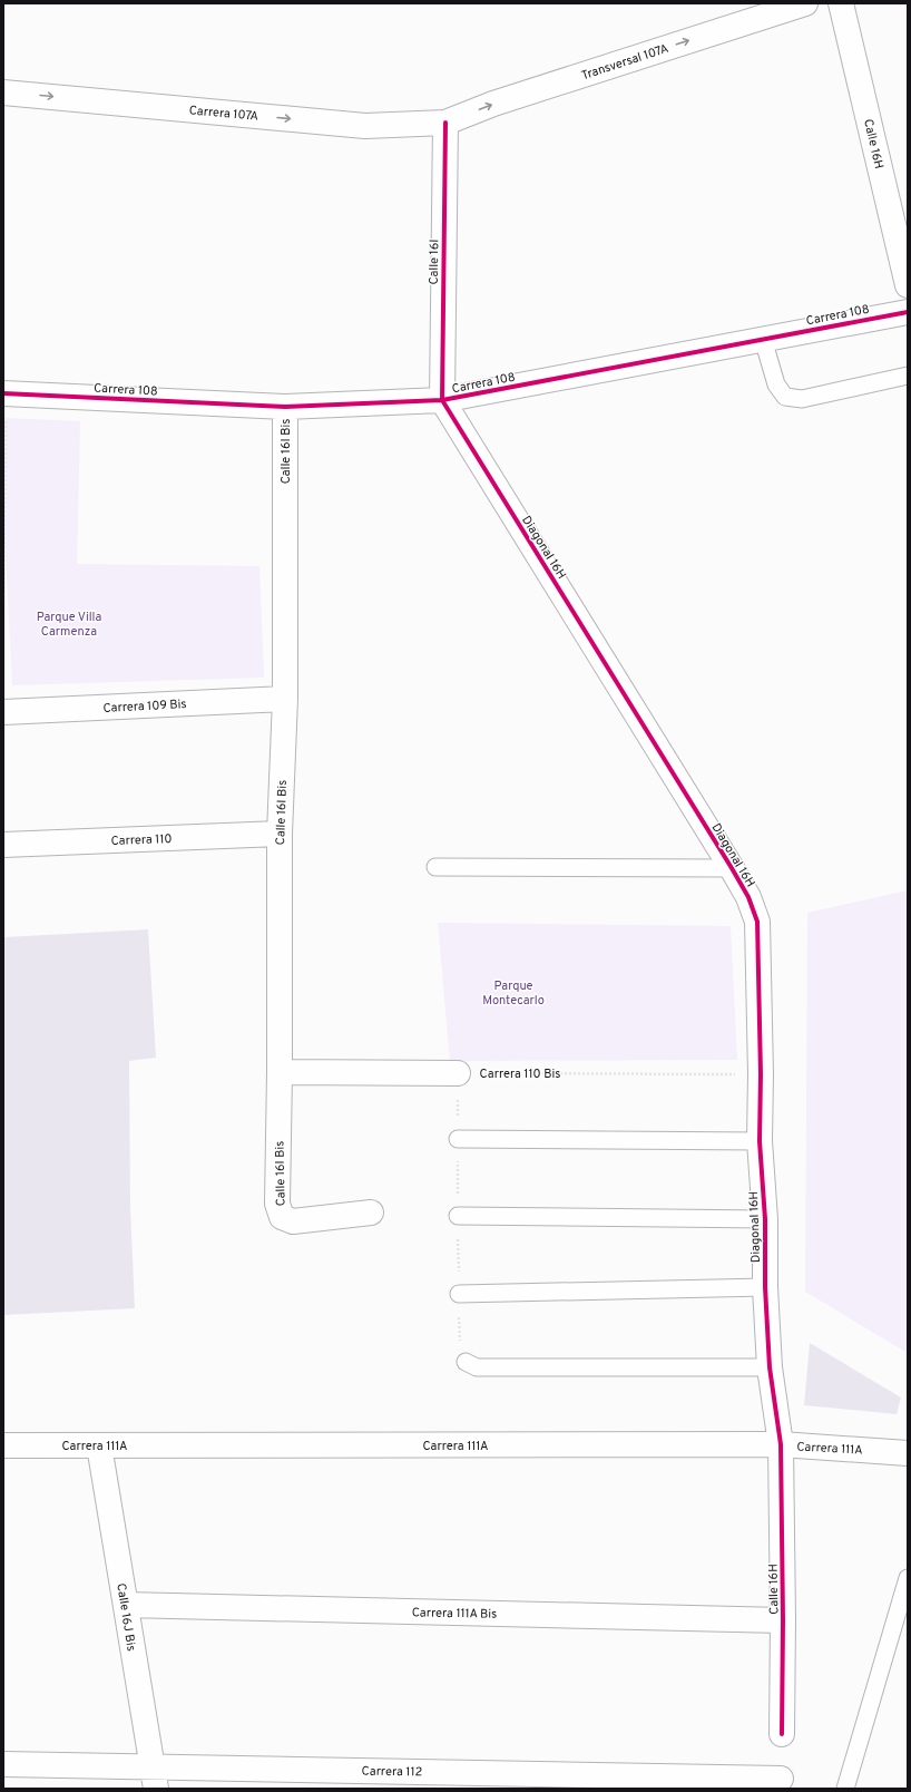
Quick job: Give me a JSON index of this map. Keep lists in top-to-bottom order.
{
  "streets": {
    "street": [
      "Transversal 107A",
      "Carrera 107A",
      "Calle 16H",
      "Calle 16I",
      "Carrera 108",
      "Calle 16I Bis",
      "Diagonal 16H",
      "Carrera 109 Bis",
      "Carrera 110",
      "Carrera 111A",
      "Carrera 111A Bis",
      "Calle 16J Bis",
      "Carrera 112"
    ],
    "path": ["Carrera 110 Bis"]
  },
  "crossings": [
    ["Transversal 107A", "Carrera 107A"],
    ["Transversal 107A", "Calle 16I"],
    ["Carrera 107A", "Calle 16I"],
    ["Calle 16H", "Diagonal 16H"],
    ["Calle 16H", "Carrera 111A"],
    ["Calle 16H", "Carrera 111A Bis"],
    ["Calle 16I", "Carrera 108"],
    ["Calle 16I", "Diagonal 16H"],
    ["Carrera 108", "Calle 16I Bis"],
    ["Carrera 108", "Diagonal 16H"],
    ["Calle 16I Bis", "Carrera 109 Bis"],
    ["Calle 16I Bis", "Carrera 110"],
    ["Diagonal 16H", "Carrera 110 Bis"],
    ["Diagonal 16H", "Carrera 111A"],
    ["Carrera 111A", "Calle 16J Bis"],
    ["Carrera 111A Bis", "Calle 16J Bis"],
    ["Calle 16J Bis", "Carrera 112"]
  ],
  "one_way": ["Transversal 107A", "Carrera 107A"],
  "parks": ["Parque Villa Carmenza", "Parque Montecarlo"]
}
